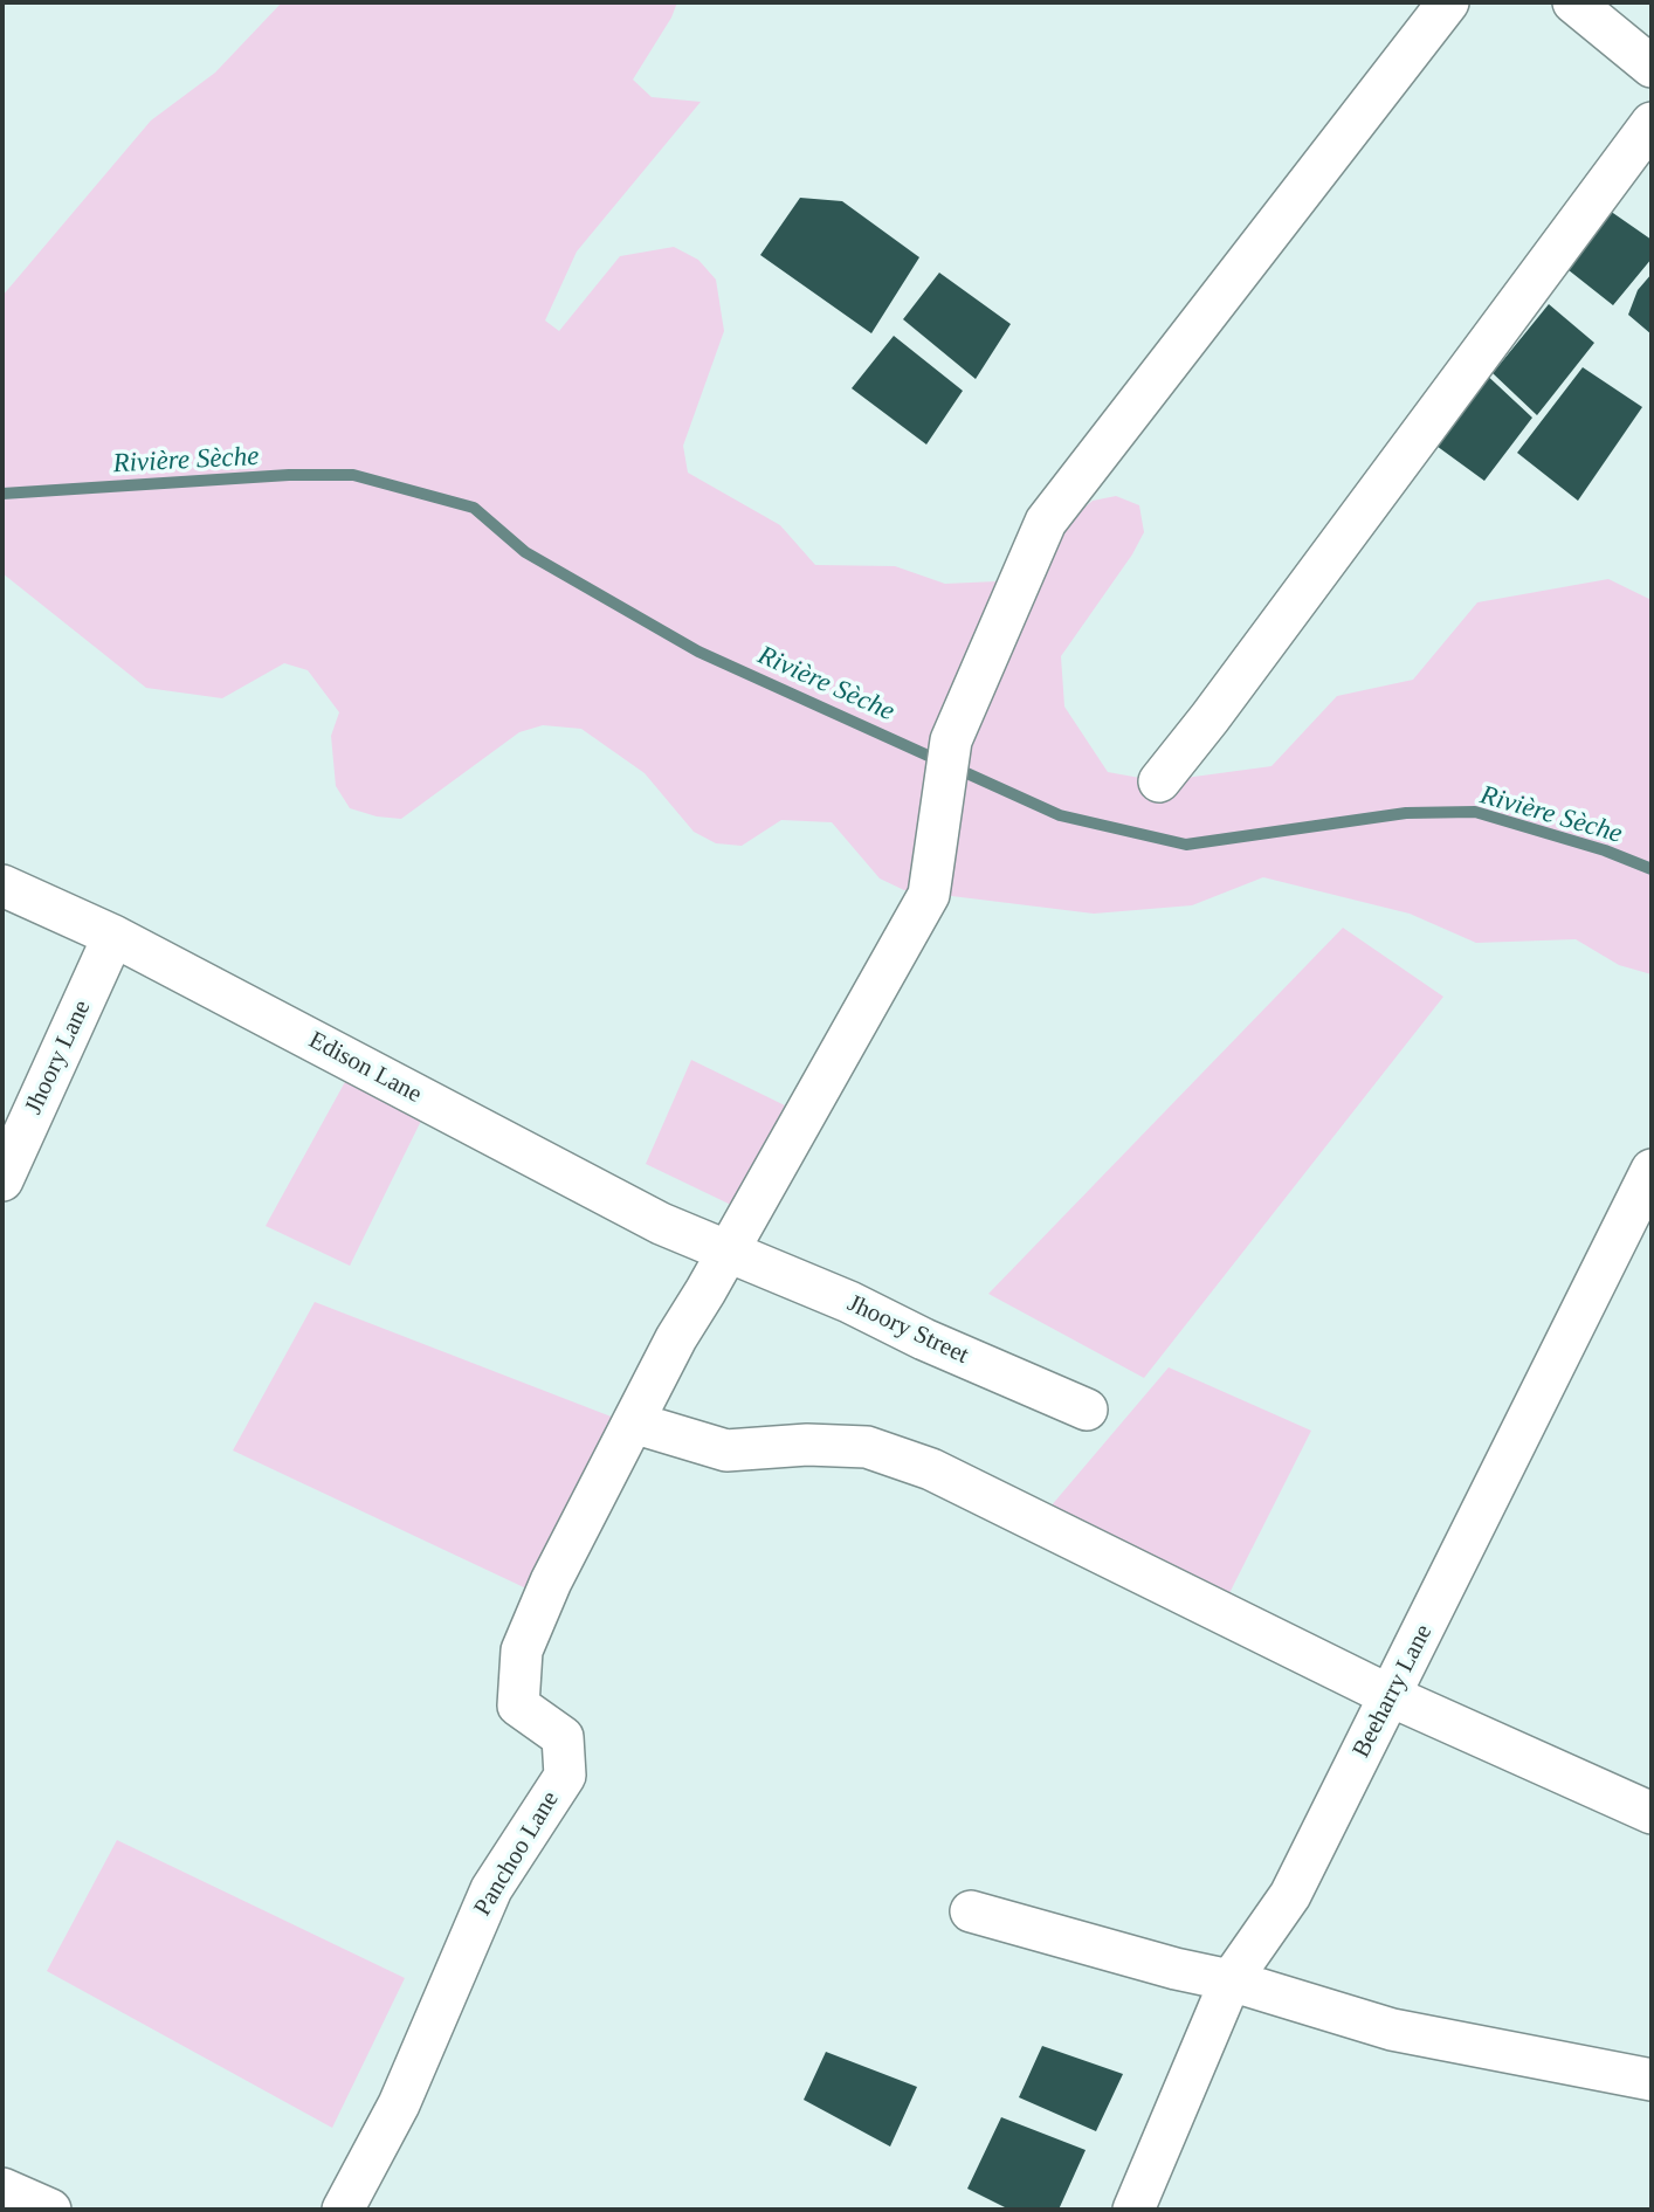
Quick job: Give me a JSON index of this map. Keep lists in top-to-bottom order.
{
  "streets": {
    "street": [
      "Jhoory Lane",
      "Edison Lane",
      "Jhoory Street",
      "Beeharry Lane",
      "Panchoo Lane"
    ]
  },
  "crossings": [
    ["Jhoory Lane", "Edison Lane"],
    ["Edison Lane", "Jhoory Street"]
  ],
  "water": ["Rivière Sèche"]
}
